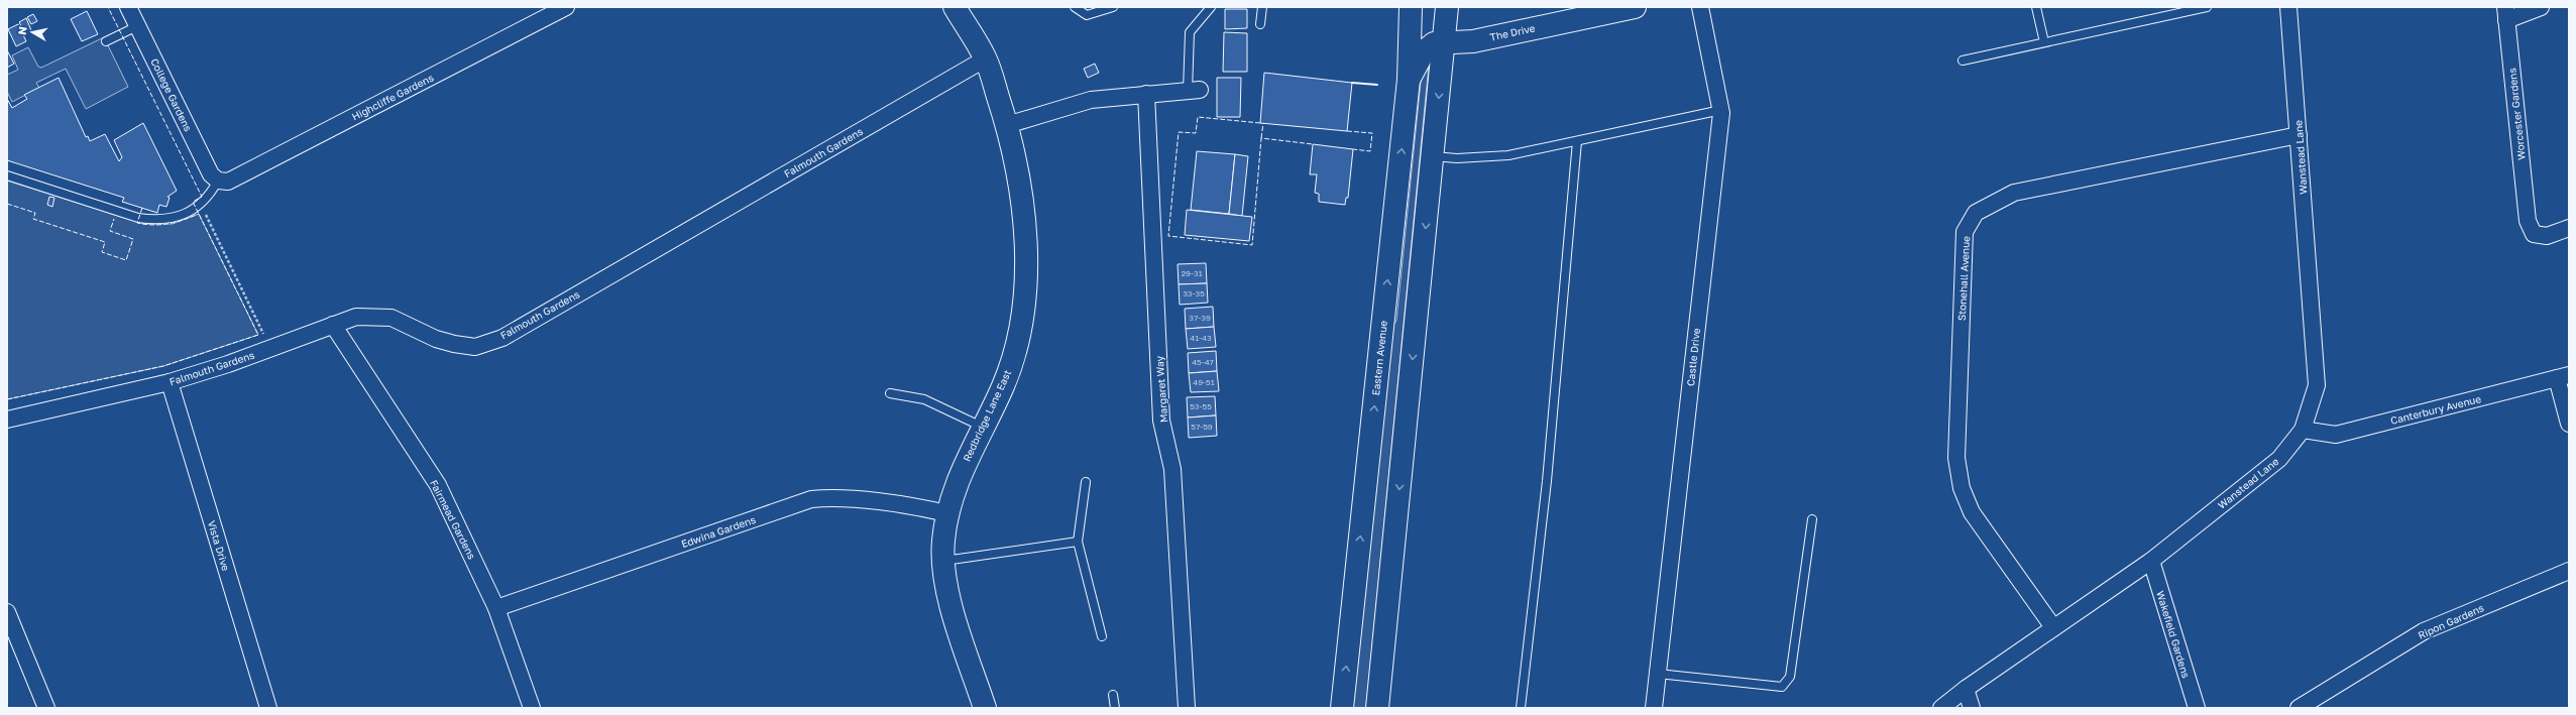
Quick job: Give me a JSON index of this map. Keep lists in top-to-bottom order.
{
  "streets": {
    "main road": ["The Drive", "Eastern Avenue", "Redbridge Lane East"],
    "street": [
      "College Gardens",
      "Highcliffe Gardens",
      "Worcester Gardens",
      "Falmouth Gardens",
      "Wanstead Lane",
      "Stonehall Avenue",
      "Castle Drive",
      "Margaret Way",
      "Canterbury Avenue",
      "Fairmead Gardens",
      "Edwina Gardens",
      "Vista Drive",
      "Ripon Gardens",
      "Wakefield Gardens"
    ]
  },
  "crossings": [
    ["The Drive", "Eastern Avenue"],
    ["College Gardens", "Highcliffe Gardens"],
    ["Falmouth Gardens", "Redbridge Lane East"],
    ["Falmouth Gardens", "Fairmead Gardens"],
    ["Falmouth Gardens", "Vista Drive"],
    ["Wanstead Lane", "Stonehall Avenue"],
    ["Wanstead Lane", "Canterbury Avenue"],
    ["Wanstead Lane", "Wakefield Gardens"],
    ["Redbridge Lane East", "Edwina Gardens"],
    ["Fairmead Gardens", "Edwina Gardens"]
  ],
  "house_numbers": [
    "29-31",
    "33-35",
    "37-39",
    "41-43",
    "45-47",
    "49-51",
    "53-55",
    "57-59"
  ],
  "north": "left"
}
